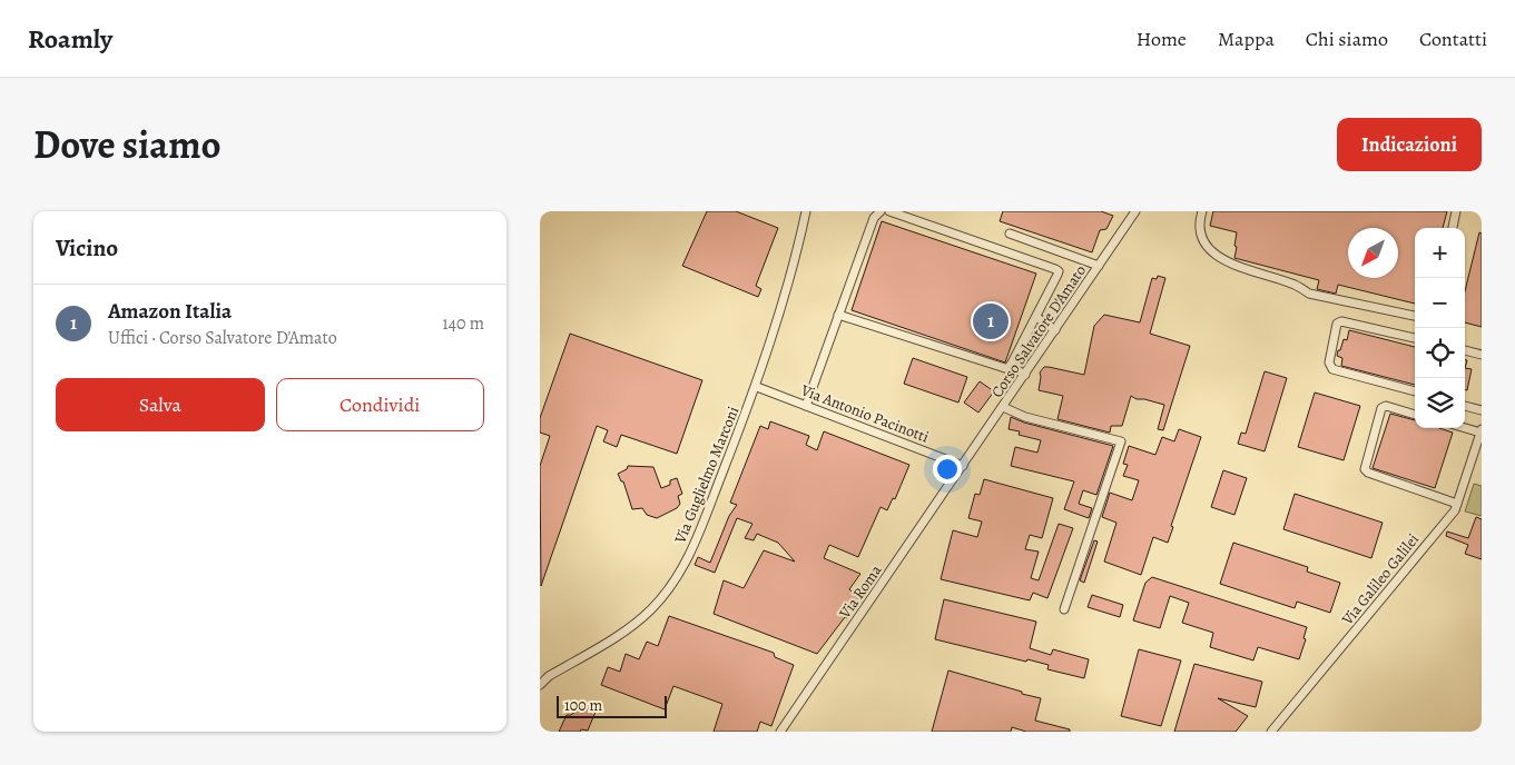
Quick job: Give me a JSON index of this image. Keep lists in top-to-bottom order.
{
  "streets": {
    "street": [
      "Corso Salvatore D'Amato",
      "Via Antonio Pacinotti",
      "Via Guglielmo Marconi",
      "Via Galileo Galilei",
      "Via Roma"
    ]
  },
  "crossings": [
    ["Corso Salvatore D'Amato", "Via Antonio Pacinotti"],
    ["Corso Salvatore D'Amato", "Via Roma"],
    ["Via Antonio Pacinotti", "Via Guglielmo Marconi"],
    ["Via Antonio Pacinotti", "Via Roma"]
  ],
  "scale_bar": "100 m",
  "north": "bottom left",
  "page": {
    "header": "Roamly",
    "nav": [
      "Home",
      "Mappa",
      "Chi siamo",
      "Contatti"
    ],
    "title": "Dove siamo",
    "buttons": [
      "Indicazioni",
      ["Salva", "Condividi"]
    ],
    "heading": "Vicino",
    "map_buttons": ["+", "−"],
    "list": [
      {
        "mark": "1",
        "name": "Amazon Italia",
        "note": "Uffici · Corso Salvatore D'Amato",
        "value": "140 m"
      }
    ],
    "pins": "1",
    "scale": "100 m"
  }
}
